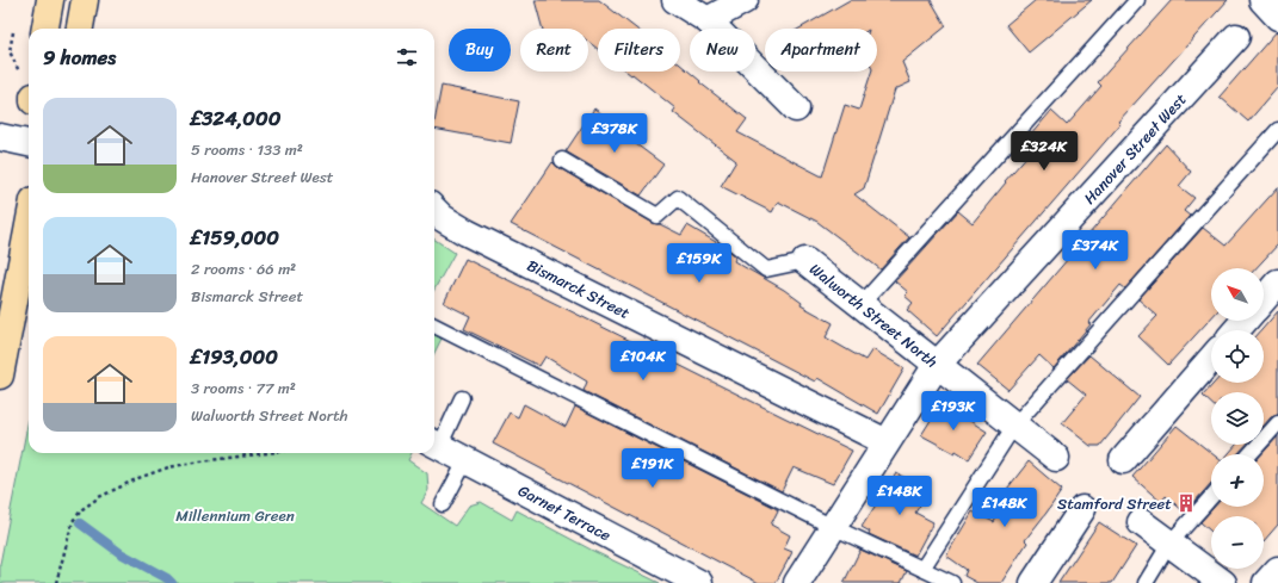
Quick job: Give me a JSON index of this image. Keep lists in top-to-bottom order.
{
  "streets": {
    "street": [
      "Hanover Street West",
      "Bismarck Street",
      "Walworth Street North",
      "Garnet Terrace"
    ]
  },
  "crossings": [
    ["Hanover Street West", "Bismarck Street"],
    ["Hanover Street West", "Walworth Street North"]
  ],
  "parks": ["Millennium Green"],
  "places": {
    "building": ["Stamford Street"]
  },
  "north": "top left",
  "page": {
    "chip": [
      "Buy",
      "Rent",
      "Filters",
      "New",
      "Apartment"
    ],
    "heading": "9 homes",
    "list": [
      {
        "name": "£324,000",
        "note": "5 rooms · 133 m² · Hanover Street West"
      },
      {
        "name": "£159,000",
        "note": "2 rooms · 66 m² · Bismarck Street"
      },
      {
        "name": "£193,000",
        "note": "3 rooms · 77 m² · Walworth Street North"
      }
    ],
    "price": [
      "£378K",
      "£324K",
      "£374K",
      "£159K",
      "£104K",
      "£193K",
      "£191K",
      "£148K",
      "£148K"
    ],
    "map_buttons": ["+", "−"]
  }
}
